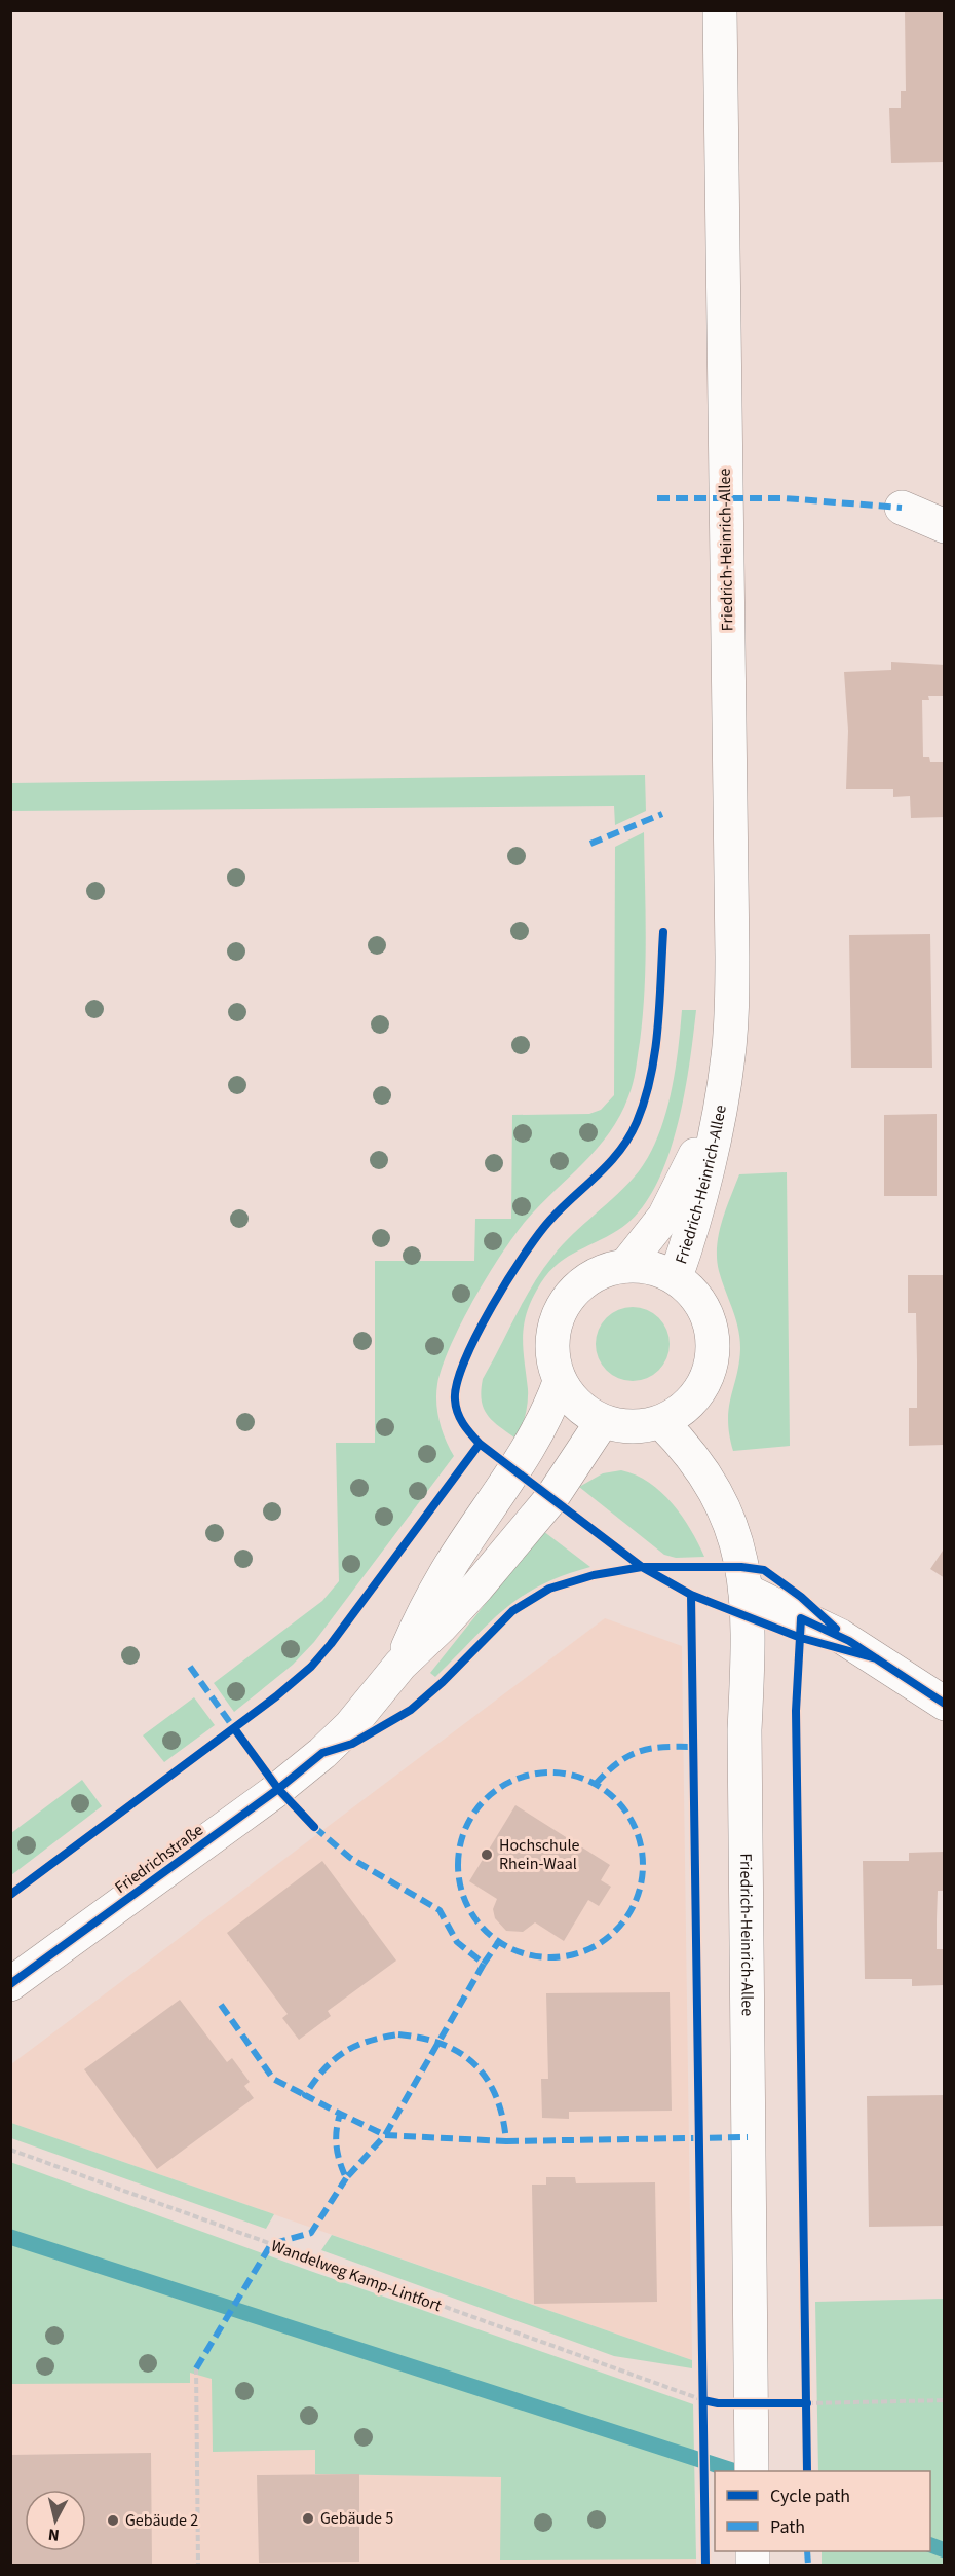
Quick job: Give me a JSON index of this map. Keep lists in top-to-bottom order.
{
  "streets": {
    "main road": ["Friedrich-Heinrich-Allee", "Friedrichstraße"],
    "path": ["Wandelweg Kamp-Lintfort"]
  },
  "crossings": [
    ["Friedrich-Heinrich-Allee", "Friedrichstraße"]
  ],
  "places": ["Hochschule Rhein-Waal", "Gebäude 5", "Gebäude 2"],
  "legend": ["Cycle path", "Path"],
  "north": "bottom"
}
